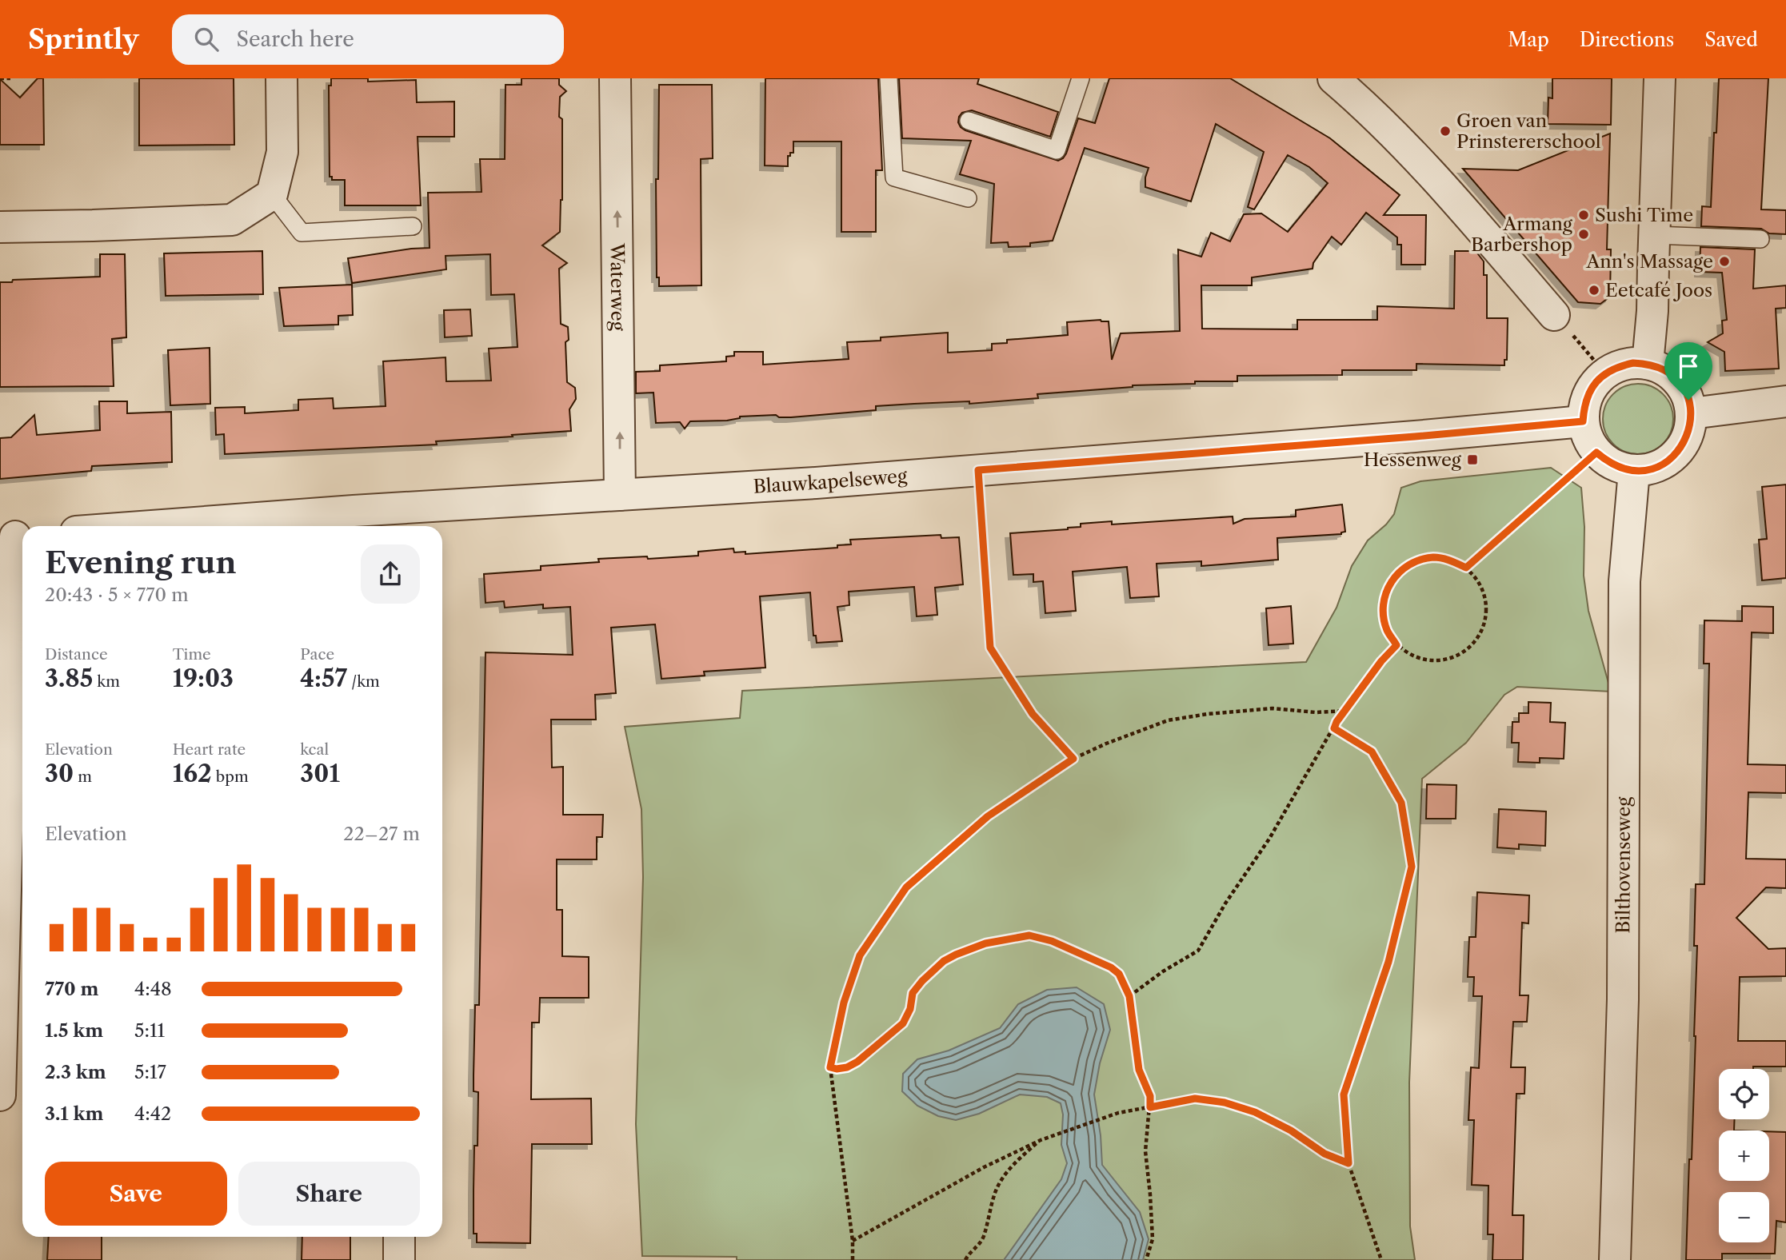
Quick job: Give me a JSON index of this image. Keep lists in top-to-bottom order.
{
  "streets": {
    "street": ["Waterweg", "Blauwkapelseweg", "Bilthovenseweg"]
  },
  "crossings": [
    ["Waterweg", "Blauwkapelseweg"],
    ["Blauwkapelseweg", "Bilthovenseweg"]
  ],
  "one_way": ["Waterweg"],
  "places": {
    "other": [
      "Groen van Prinstererschool",
      "Sushi Time",
      "Armang Barbershop",
      "Ann's Massage",
      "Eetcafé Joos"
    ],
    "transit": ["Hessenweg"]
  },
  "page": {
    "header": "Sprintly",
    "search": "Search here",
    "nav": ["Map", "Directions", "Saved"],
    "heading": ["Evening run", "20:43 · 5 × 770 m"],
    "stats": [
      ["Distance", "3.85 km"],
      ["Time", "19:03"],
      ["Pace", "4:57 /km"],
      ["Elevation", "30 m"],
      ["Heart rate", "162 bpm"],
      ["kcal", "301"]
    ],
    "chart": ["Elevation", "22–27 m"],
    "list": [
      {
        "name": "770 m",
        "note": "4:48"
      },
      {
        "name": "1.5 km",
        "note": "5:11"
      },
      {
        "name": "2.3 km",
        "note": "5:17"
      },
      {
        "name": "3.1 km",
        "note": "4:42"
      }
    ],
    "map_buttons": ["+", "−"],
    "buttons": ["Save", "Share"]
  }
}
